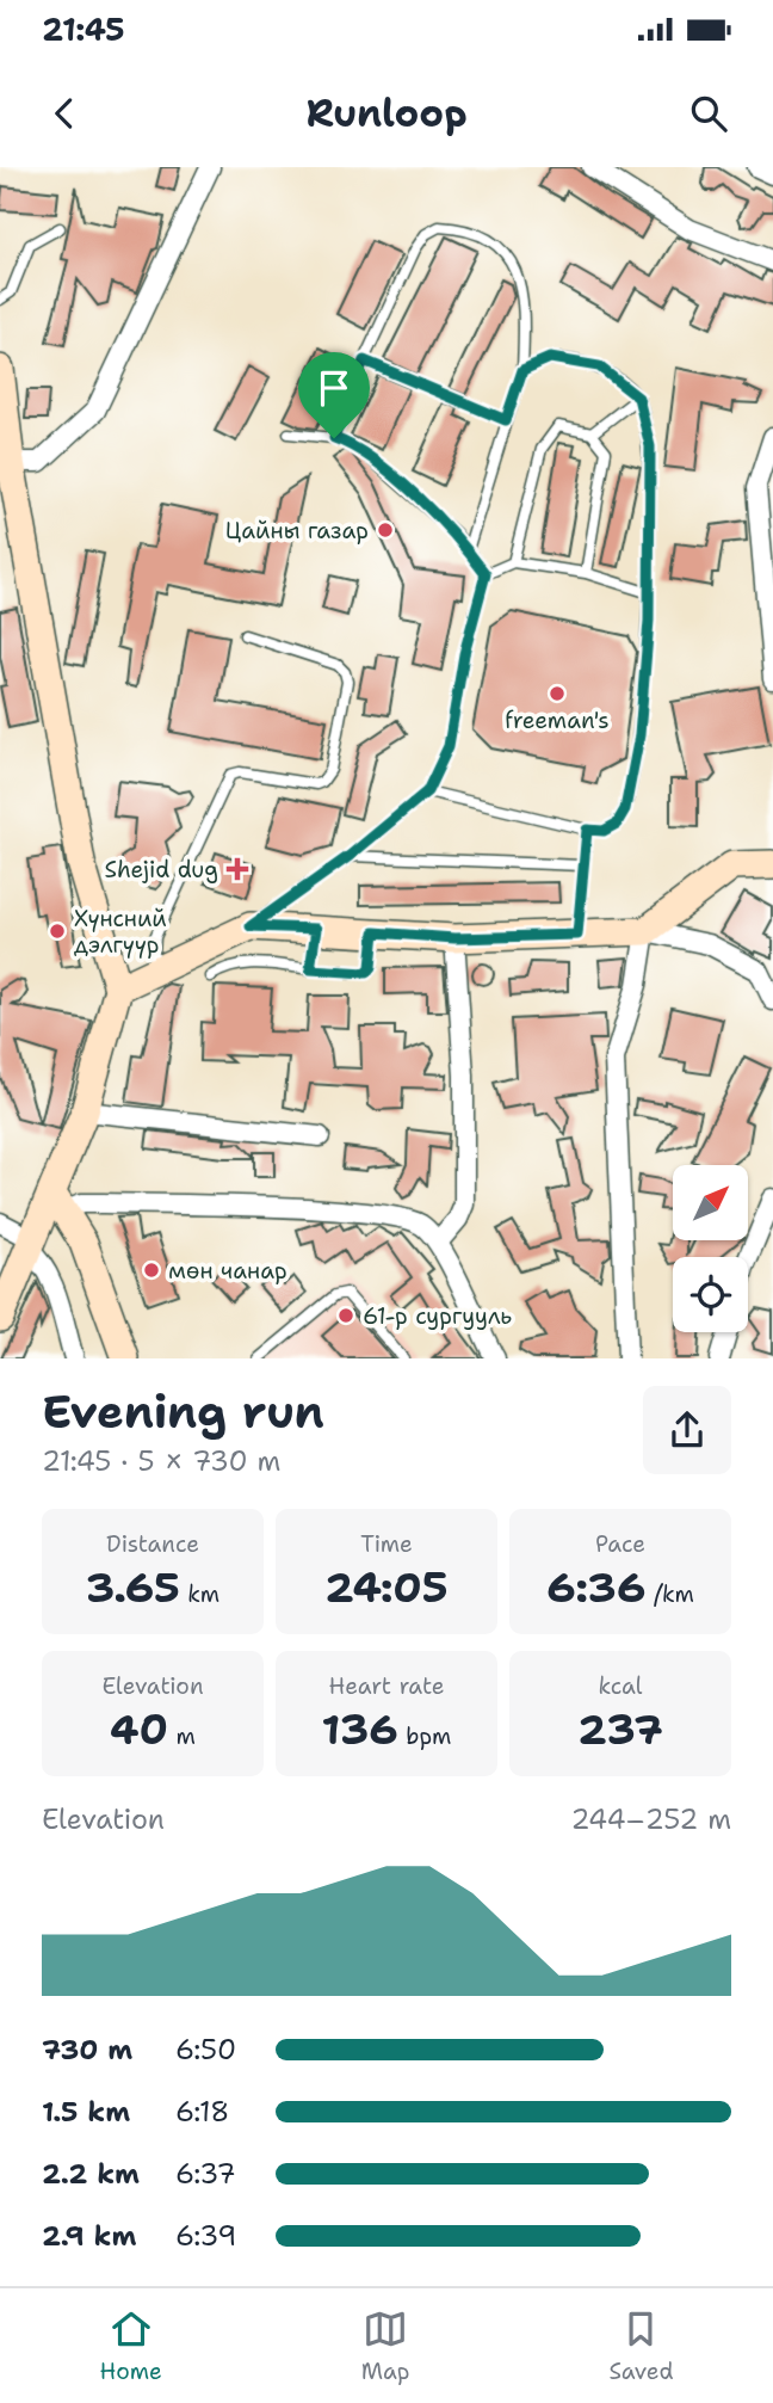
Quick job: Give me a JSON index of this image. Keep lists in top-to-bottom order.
{
  "places": {
    "other": [
      "Цайны газар",
      "freeman's",
      "Хүнсний дэлгүүр",
      "мөн чанар",
      "61-р сургууль"
    ],
    "health": ["Shejid dug"]
  },
  "north": "top right",
  "page": {
    "status": "21:45",
    "header": "Runloop",
    "heading": ["Evening run", "21:45 · 5 × 730 m"],
    "stats": [
      ["Distance", "3.65 km"],
      ["Time", "24:05"],
      ["Pace", "6:36 /km"],
      ["Elevation", "40 m"],
      ["Heart rate", "136 bpm"],
      ["kcal", "237"]
    ],
    "chart": ["Elevation", "244–252 m"],
    "list": [
      {
        "name": "730 m",
        "note": "6:50"
      },
      {
        "name": "1.5 km",
        "note": "6:18"
      },
      {
        "name": "2.2 km",
        "note": "6:37"
      },
      {
        "name": "2.9 km",
        "note": "6:39"
      }
    ],
    "tabs": ["Home", "Map", "Saved"]
  }
}
